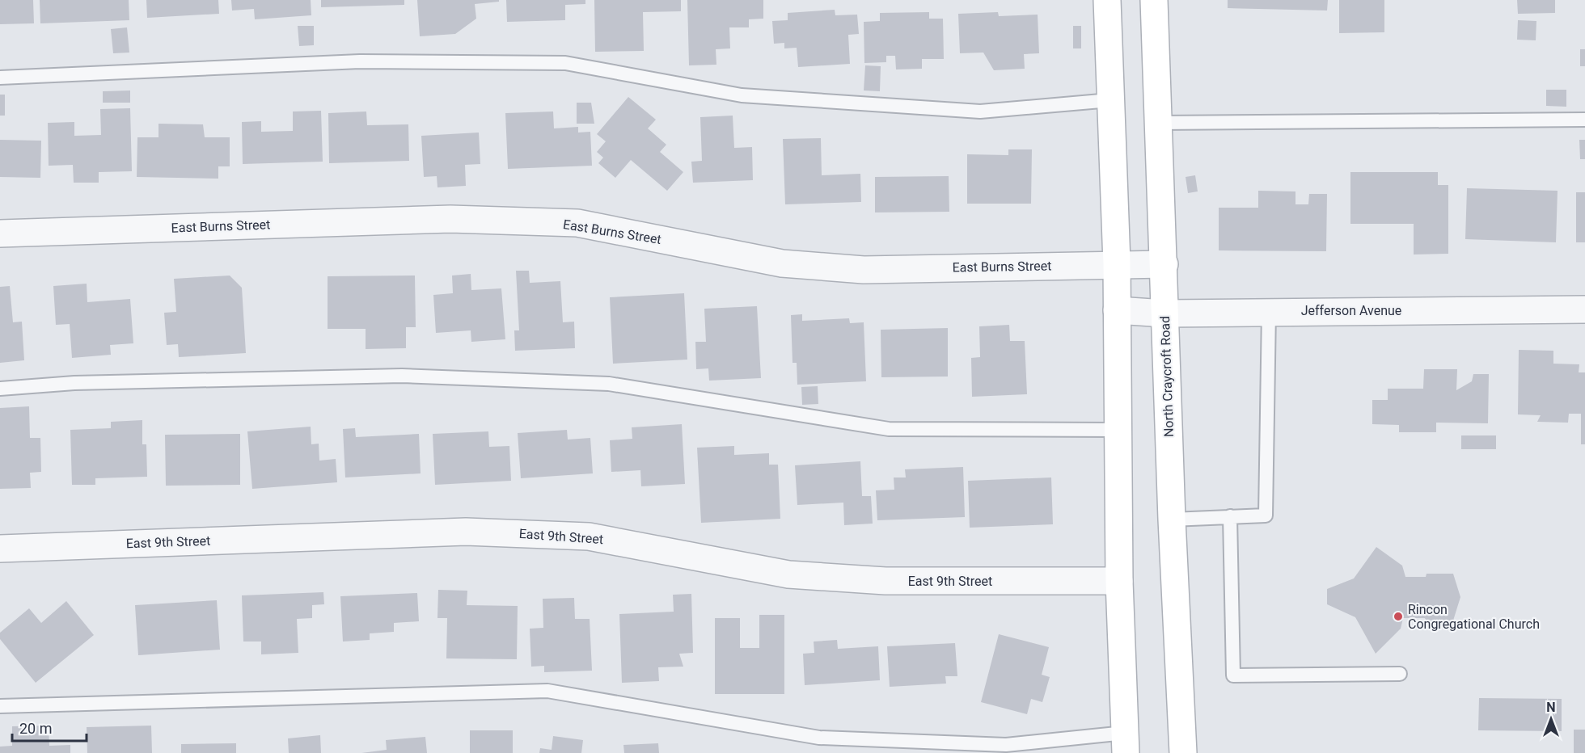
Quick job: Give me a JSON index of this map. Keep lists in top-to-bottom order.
{
  "streets": {
    "main road": ["North Craycroft Road"],
    "street": ["East Burns Street", "Jefferson Avenue", "East 9th Street"]
  },
  "crossings": [
    ["East Burns Street", "North Craycroft Road"],
    ["Jefferson Avenue", "North Craycroft Road"]
  ],
  "places": ["Rincon Congregational Church"],
  "scale_bar": "20 m",
  "north": "top"
}
